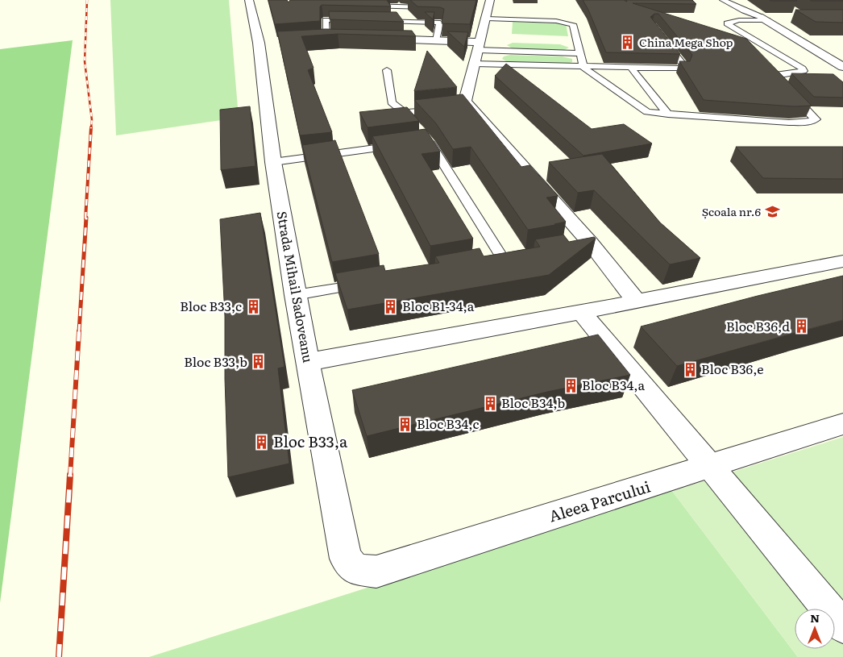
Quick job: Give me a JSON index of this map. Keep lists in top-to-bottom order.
{
  "streets": {
    "street": ["Strada Mihail Sadoveanu", "Aleea Parcului"]
  },
  "crossings": [
    ["Strada Mihail Sadoveanu", "Aleea Parcului"]
  ],
  "places": {
    "building": [
      "China Mega Shop",
      "Bloc B33,c",
      "Bloc B1-34,a",
      "Bloc B36,d",
      "Bloc B33,b",
      "Bloc B36,e",
      "Bloc B34,a",
      "Bloc B34,b",
      "Bloc B34,c",
      "Bloc B33,a"
    ],
    "school or university": ["Școala nr.6"]
  },
  "north": "top"
}
